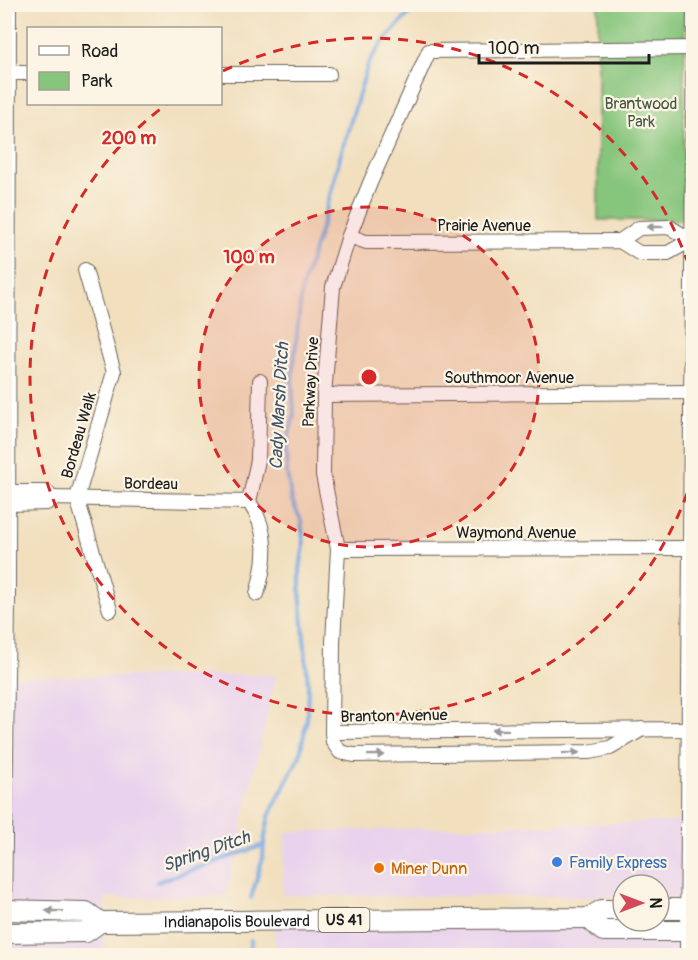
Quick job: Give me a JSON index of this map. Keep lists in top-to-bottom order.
{
  "streets": {
    "highway": ["US 41", "Indianapolis Boulevard"],
    "street": [
      "Prairie Avenue",
      "Southmoor Avenue",
      "Parkway Drive",
      "Bordeau Walk",
      "Bordeau",
      "Waymond Avenue",
      "Branton Avenue"
    ]
  },
  "crossings": [
    ["Prairie Avenue", "Parkway Drive"],
    ["Southmoor Avenue", "Parkway Drive"],
    ["Parkway Drive", "Waymond Avenue"],
    ["Parkway Drive", "Branton Avenue"],
    ["Bordeau Walk", "Bordeau"]
  ],
  "water": ["Cady Marsh Ditch", "Spring Ditch"],
  "parks": ["Brantwood Park"],
  "places": ["Family Express", "Miner Dunn"],
  "legend": ["Road", "Park"],
  "scale_bar": "100 m",
  "north": "right",
  "rings": ["200 m", "100 m"]
}
